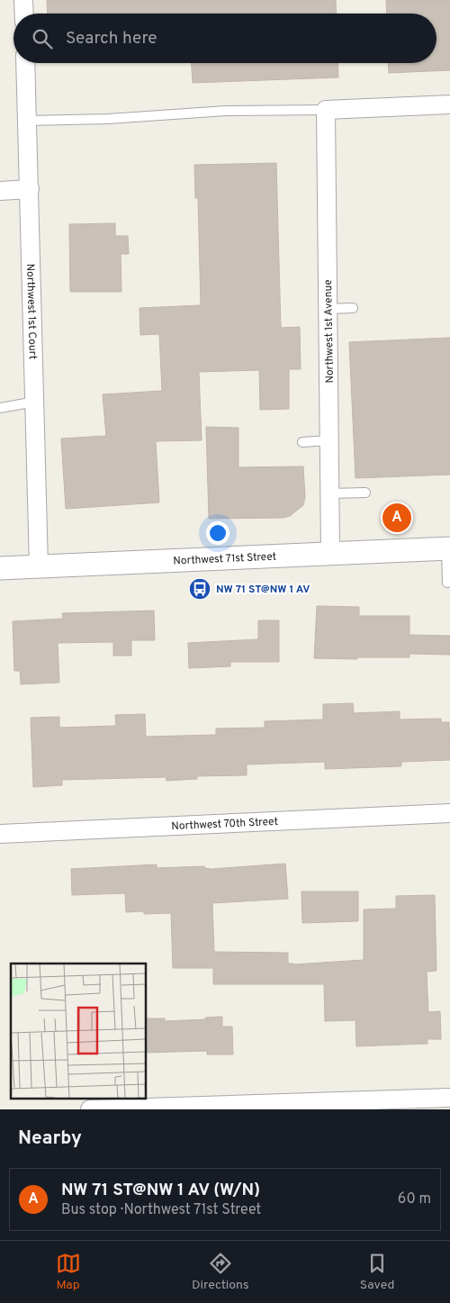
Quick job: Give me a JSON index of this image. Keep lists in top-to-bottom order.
{
  "streets": {
    "street": [
      "Northwest 1st Court",
      "Northwest 1st Avenue",
      "Northwest 71st Street",
      "Northwest 70th Street"
    ]
  },
  "crossings": [
    ["Northwest 1st Court", "Northwest 71st Street"],
    ["Northwest 1st Avenue", "Northwest 71st Street"]
  ],
  "places": {
    "bus stop": ["NW 71 ST@NW 1 AV"]
  },
  "page": {
    "search": "Search here",
    "pins": "A",
    "heading": "Nearby",
    "list": [
      {
        "mark": "A",
        "name": "NW 71 ST@NW 1 AV (W/N)",
        "note": "Bus stop · Northwest 71st Street",
        "value": "60 m"
      }
    ],
    "nav": ["Map", "Directions", "Saved"]
  }
}
